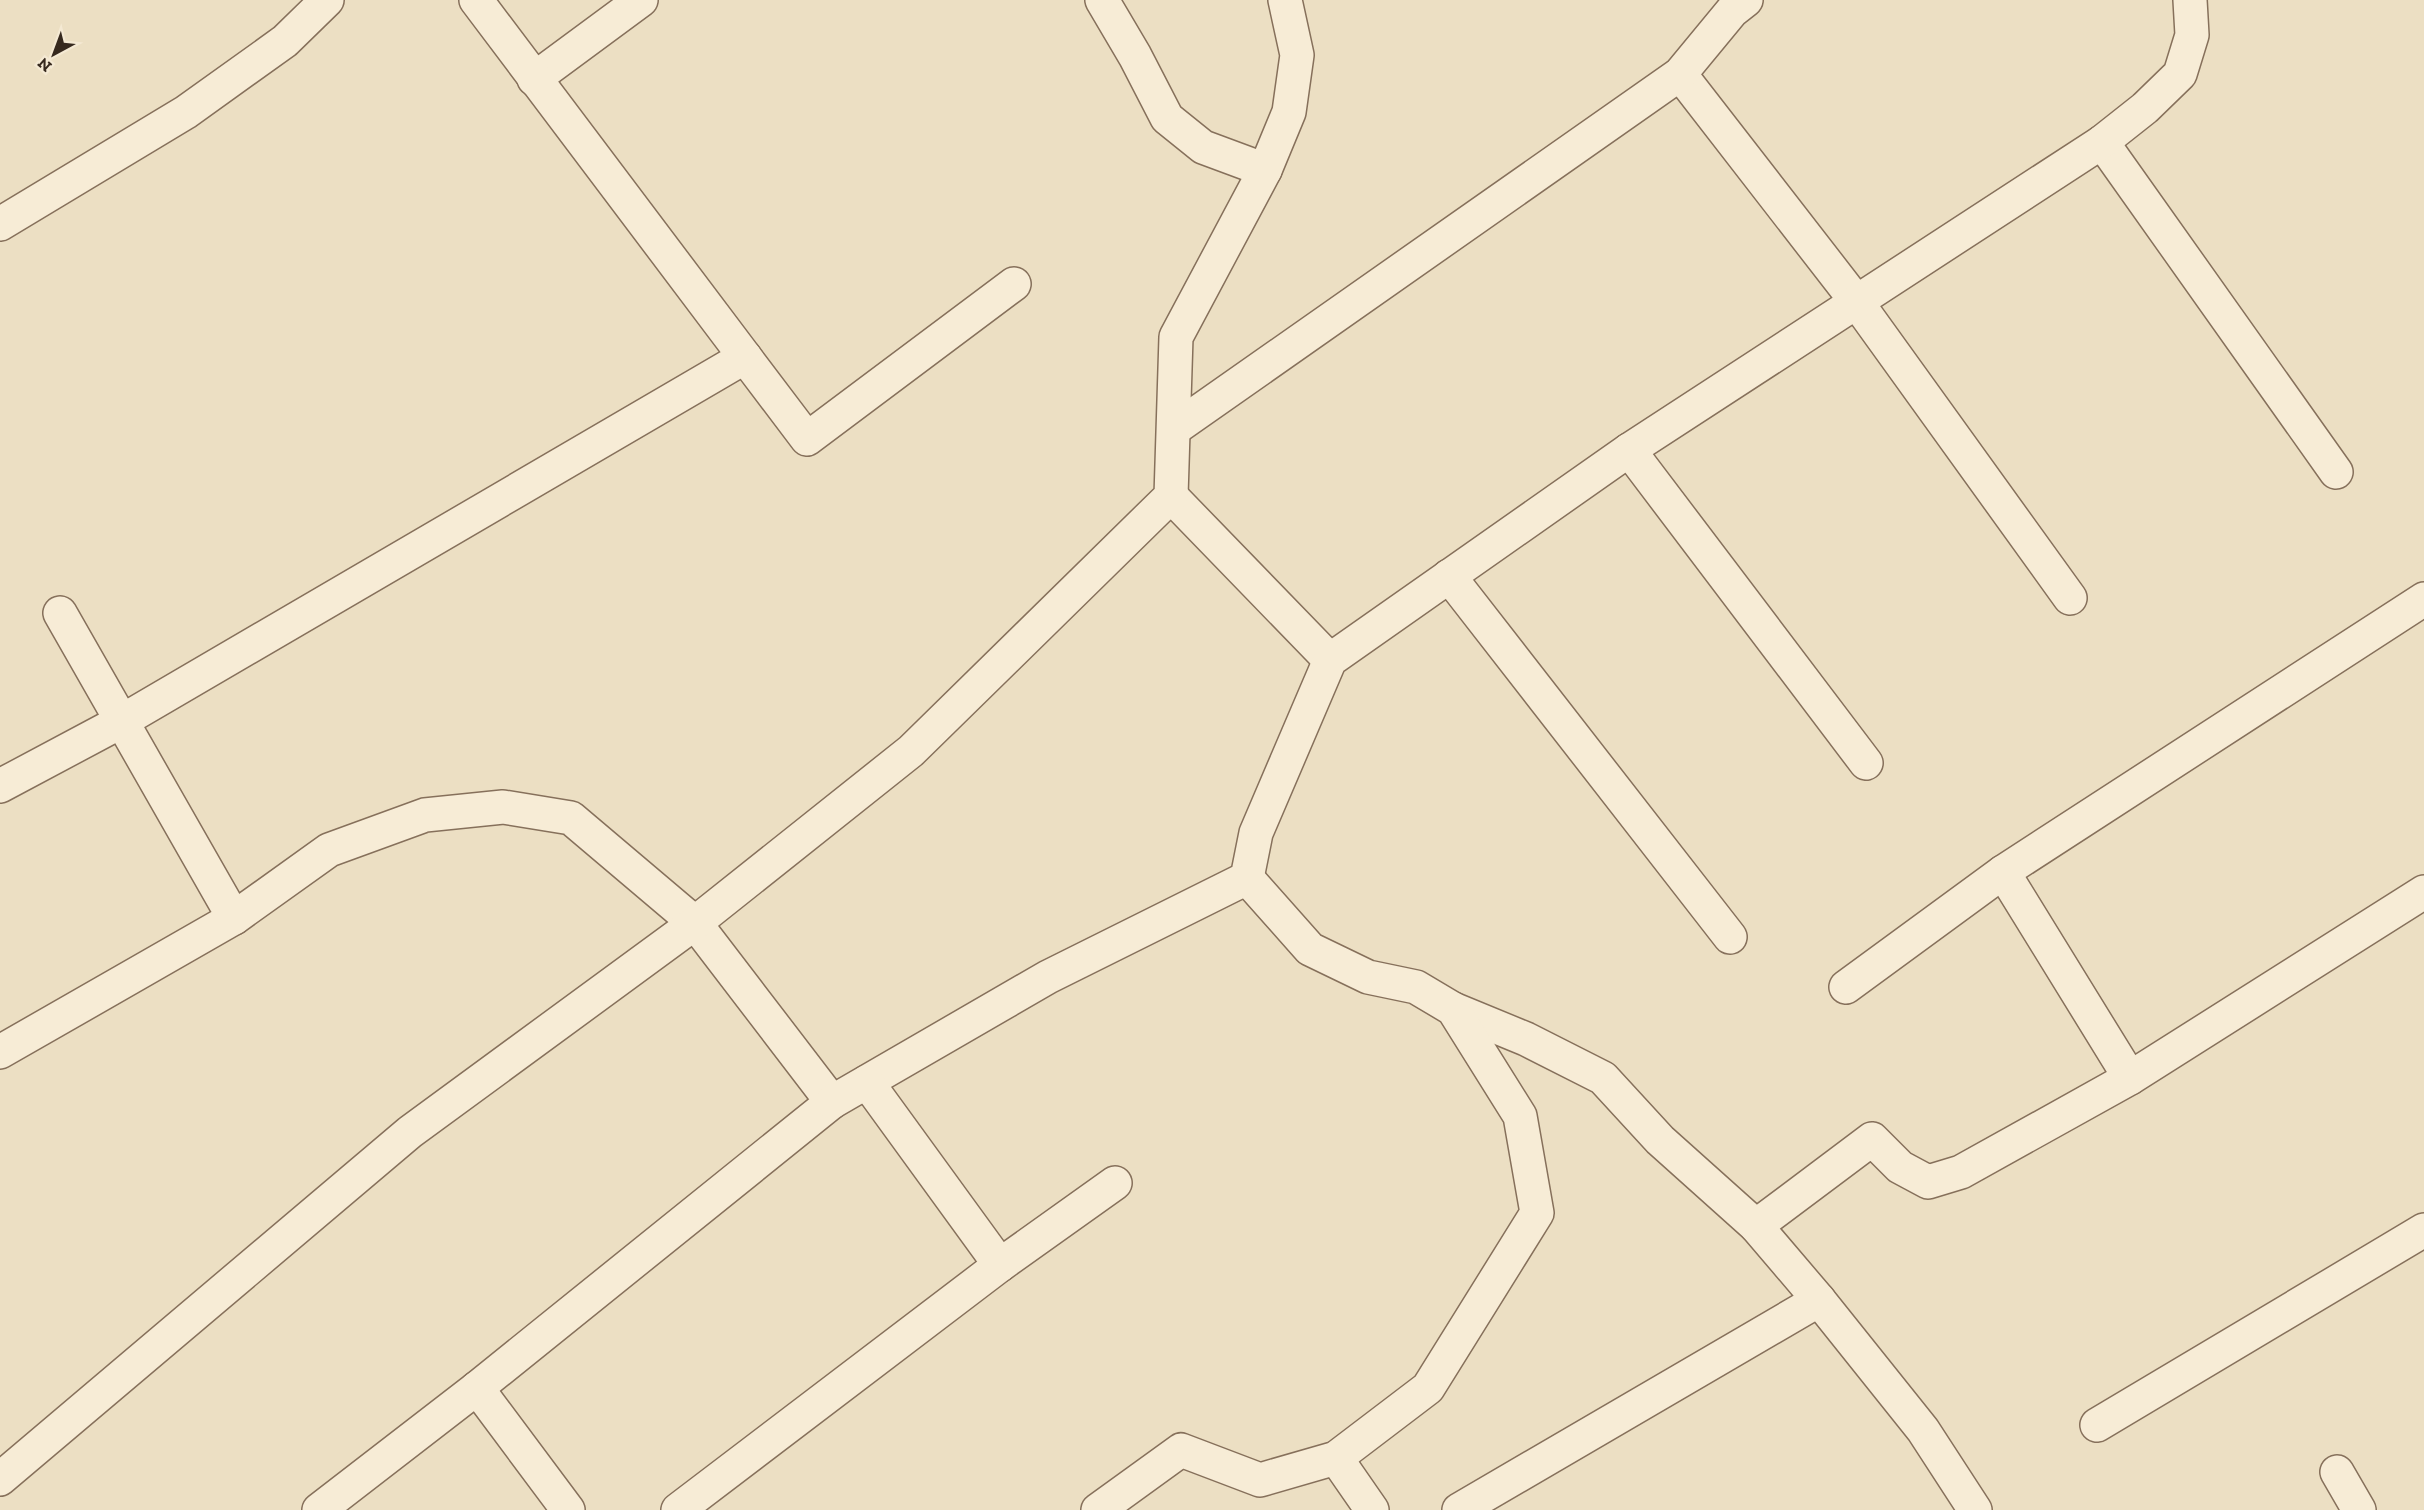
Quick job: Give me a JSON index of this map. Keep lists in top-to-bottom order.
{
  "north": "bottom left"
}
